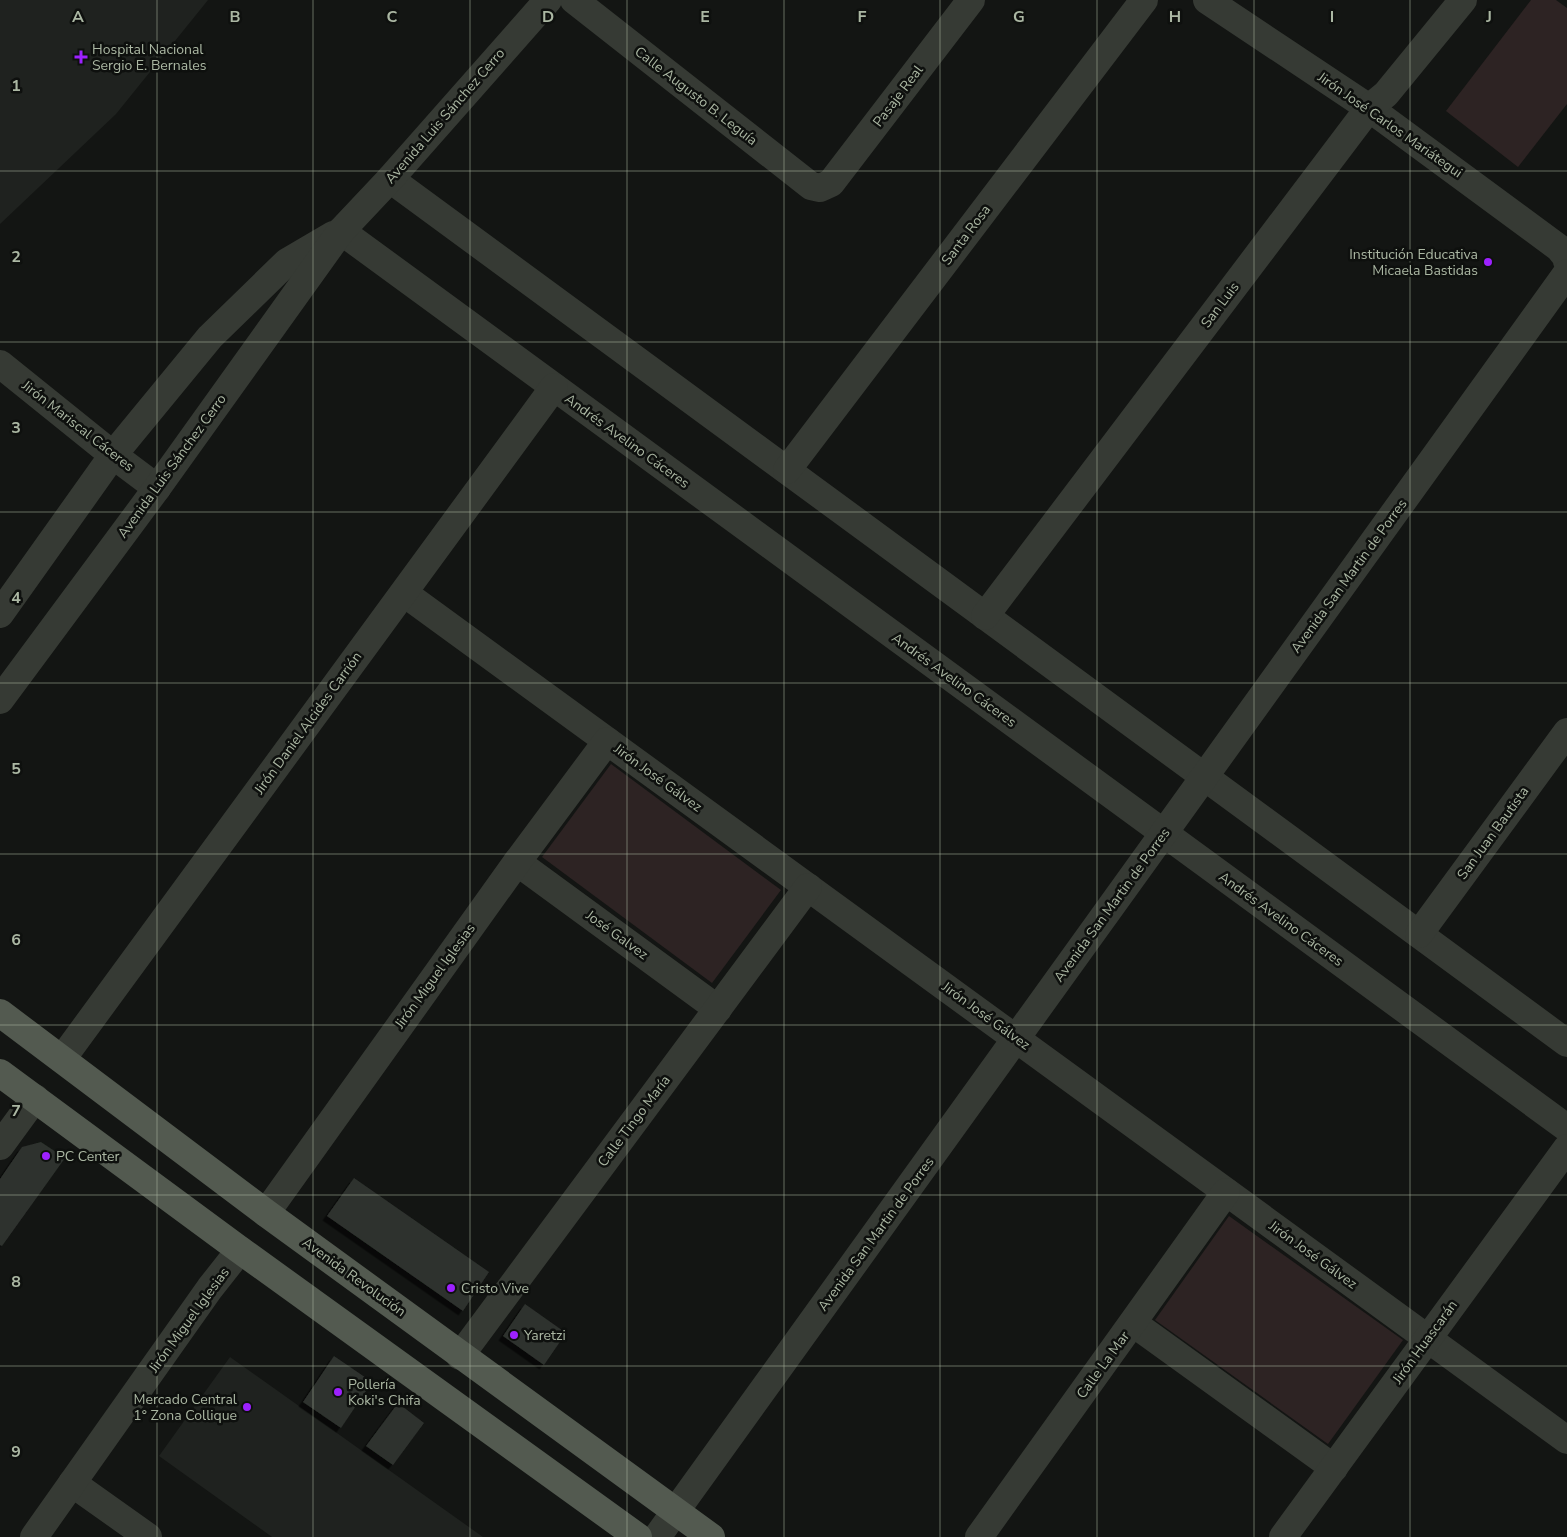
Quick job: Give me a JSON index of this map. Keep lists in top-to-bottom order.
{
  "streets": {
    "main road": ["Avenida Revolución"],
    "street": [
      "Calle Augusto B. Leguía",
      "Pasaje Real",
      "Avenida Luis Sánchez Cerro",
      "Jirón José Carlos Mariátegui",
      "Santa Rosa",
      "San Luis",
      "Jirón Mariscal Cáceres",
      "Andrés Avelino Cáceres",
      "Avenida San Martin de Porres",
      "Jirón Daniel Alcides Carrión",
      "Jirón José Gálvez",
      "San Juan Bautista",
      "José Galvez",
      "Jirón Miguel Iglesias",
      "Calle Tingo María",
      "Jirón Huascarán",
      "Calle La Mar"
    ]
  },
  "crossings": [
    ["Calle Augusto B. Leguía", "Pasaje Real"],
    ["Avenida Luis Sánchez Cerro", "Jirón Mariscal Cáceres"],
    ["Avenida Luis Sánchez Cerro", "Andrés Avelino Cáceres"],
    ["Jirón José Carlos Mariátegui", "San Luis"],
    ["Andrés Avelino Cáceres", "Avenida San Martin de Porres"],
    ["Andrés Avelino Cáceres", "Jirón Daniel Alcides Carrión"],
    ["Avenida San Martin de Porres", "Jirón José Gálvez"],
    ["Avenida San Martin de Porres", "Avenida Revolución"],
    ["Jirón Daniel Alcides Carrión", "Jirón José Gálvez"],
    ["Jirón Daniel Alcides Carrión", "Avenida Revolución"],
    ["Jirón José Gálvez", "Jirón Miguel Iglesias"],
    ["Jirón José Gálvez", "Calle Tingo María"],
    ["Jirón José Gálvez", "Jirón Huascarán"],
    ["Jirón José Gálvez", "Calle La Mar"],
    ["José Galvez", "Jirón Miguel Iglesias"],
    ["José Galvez", "Calle Tingo María"],
    ["Jirón Miguel Iglesias", "Avenida Revolución"],
    ["Calle Tingo María", "Avenida Revolución"]
  ],
  "places": {
    "health": ["Hospital Nacional Sergio E. Bernales"],
    "other": [
      "Institución Educativa Micaela Bastidas",
      "PC Center",
      "Cristo Vive",
      "Yaretzi",
      "Pollería Koki's Chifa",
      "Mercado Central 1° Zona Collique"
    ]
  },
  "grid": {
    "columns": [
      "A",
      "B",
      "C",
      "D",
      "E",
      "F",
      "G",
      "H",
      "I",
      "J"
    ],
    "rows": [
      "1",
      "2",
      "3",
      "4",
      "5",
      "6",
      "7",
      "8",
      "9"
    ]
  }
}
